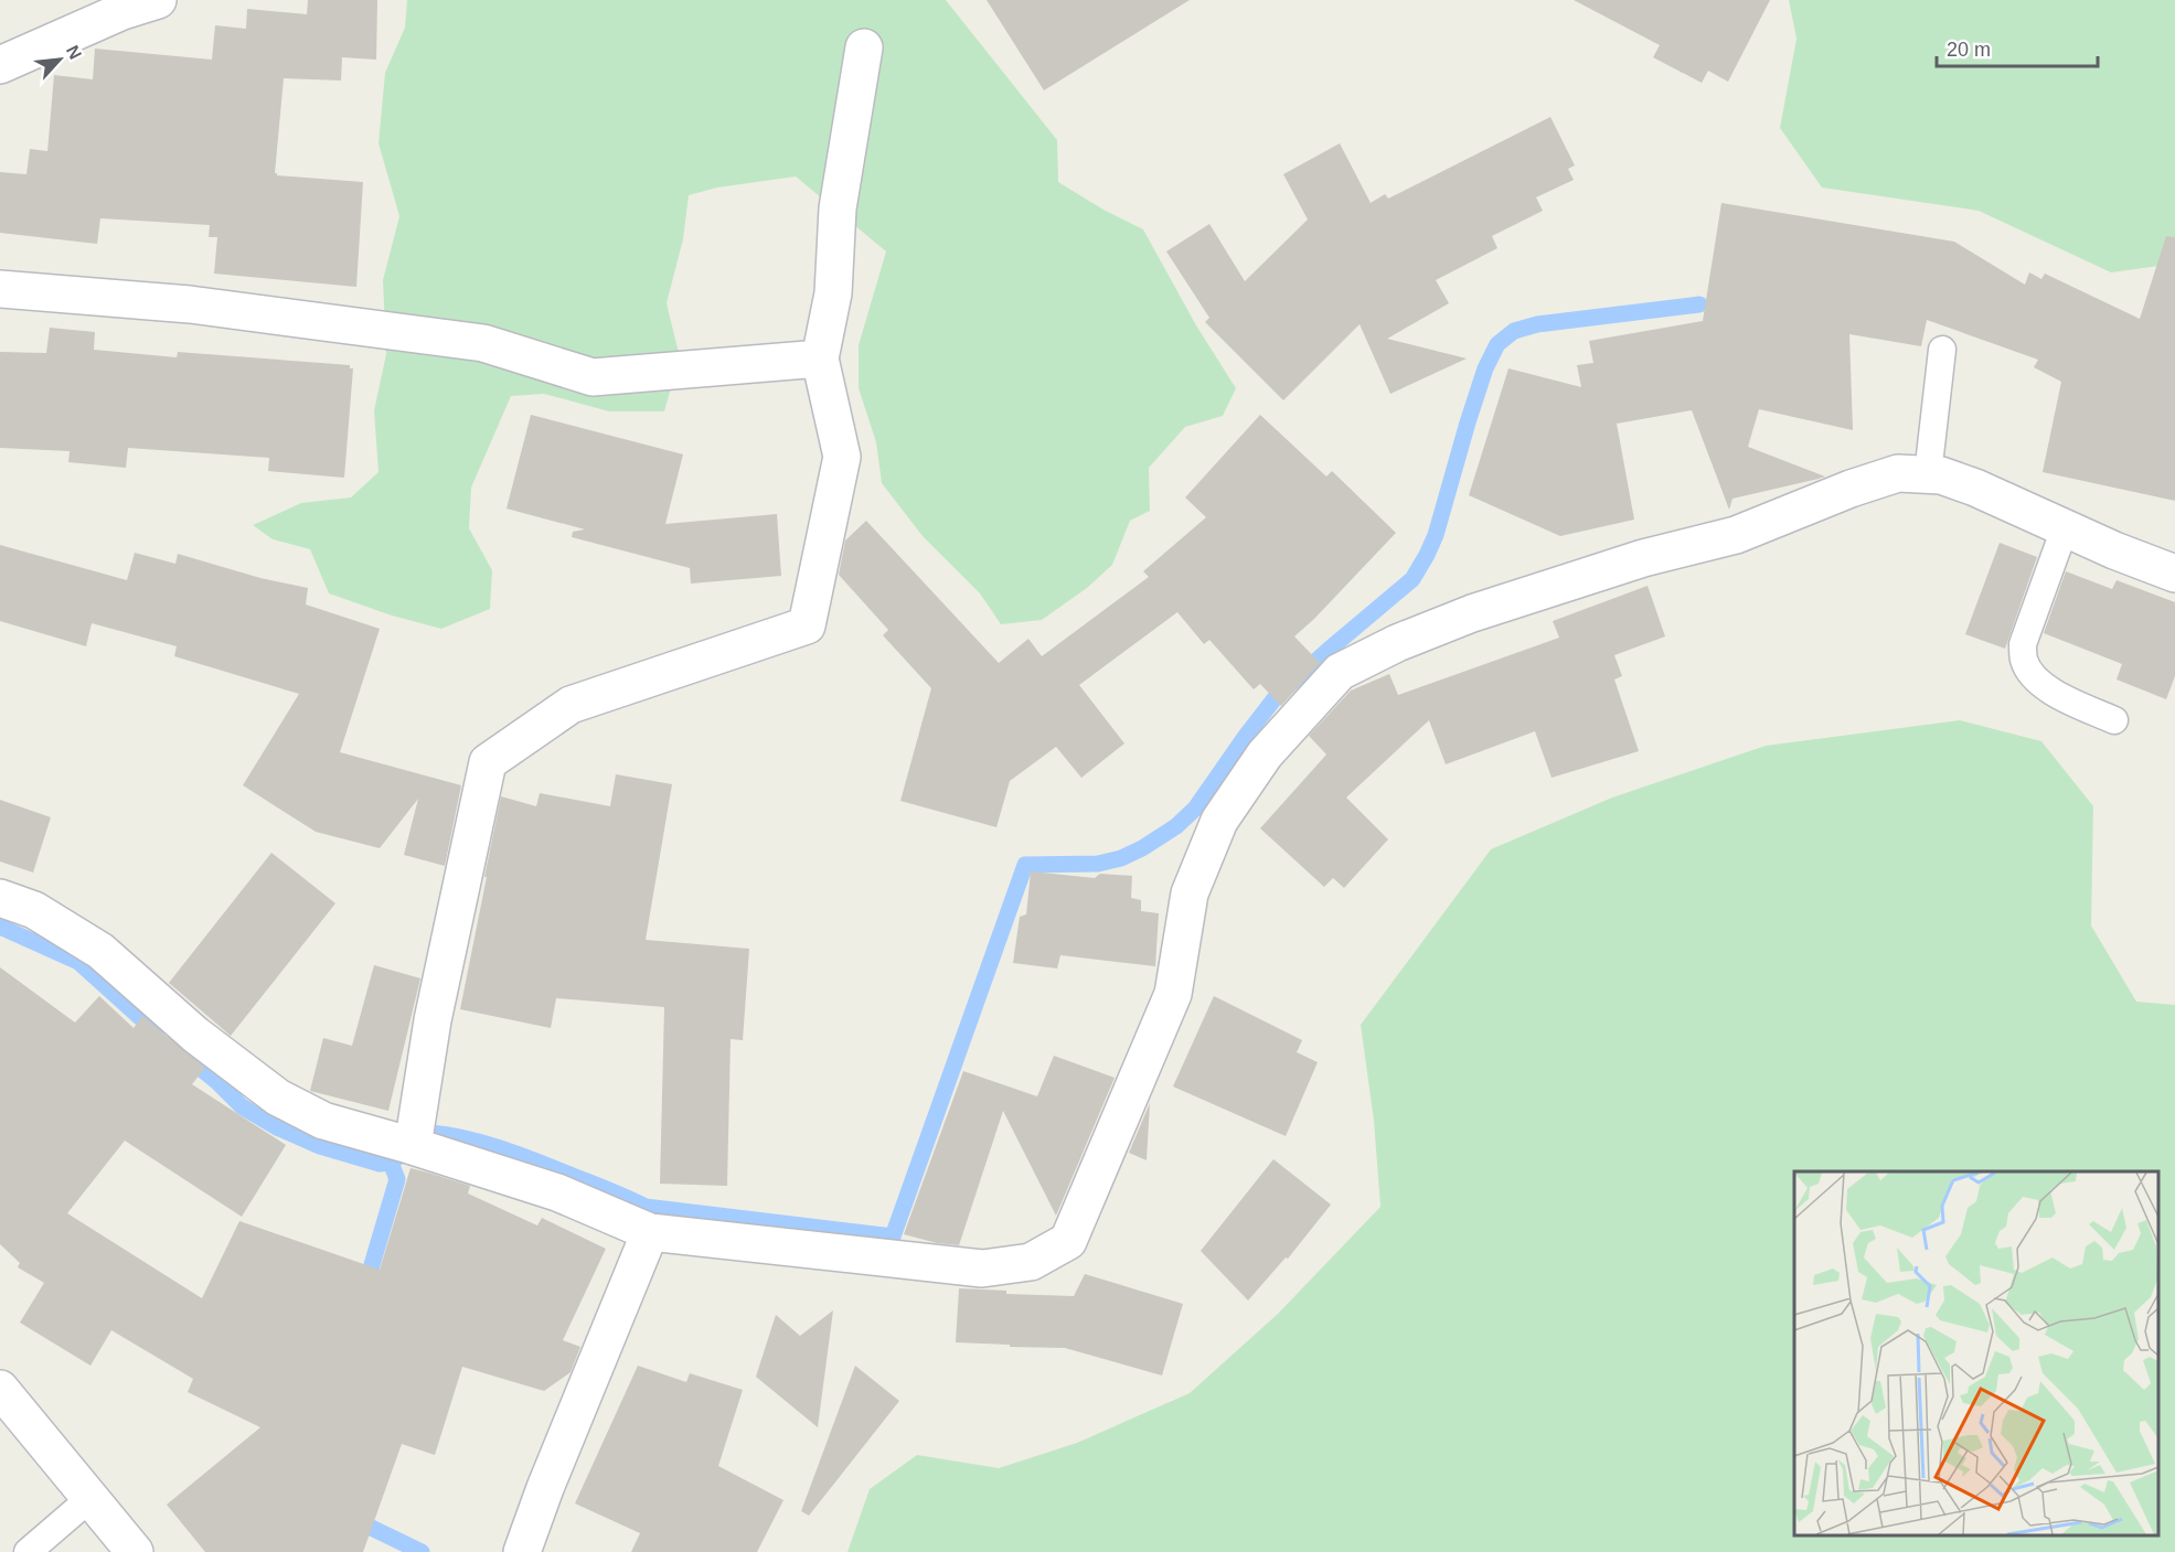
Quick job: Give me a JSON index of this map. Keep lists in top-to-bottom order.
{
  "scale_bar": "20 m",
  "north": "top right"
}
